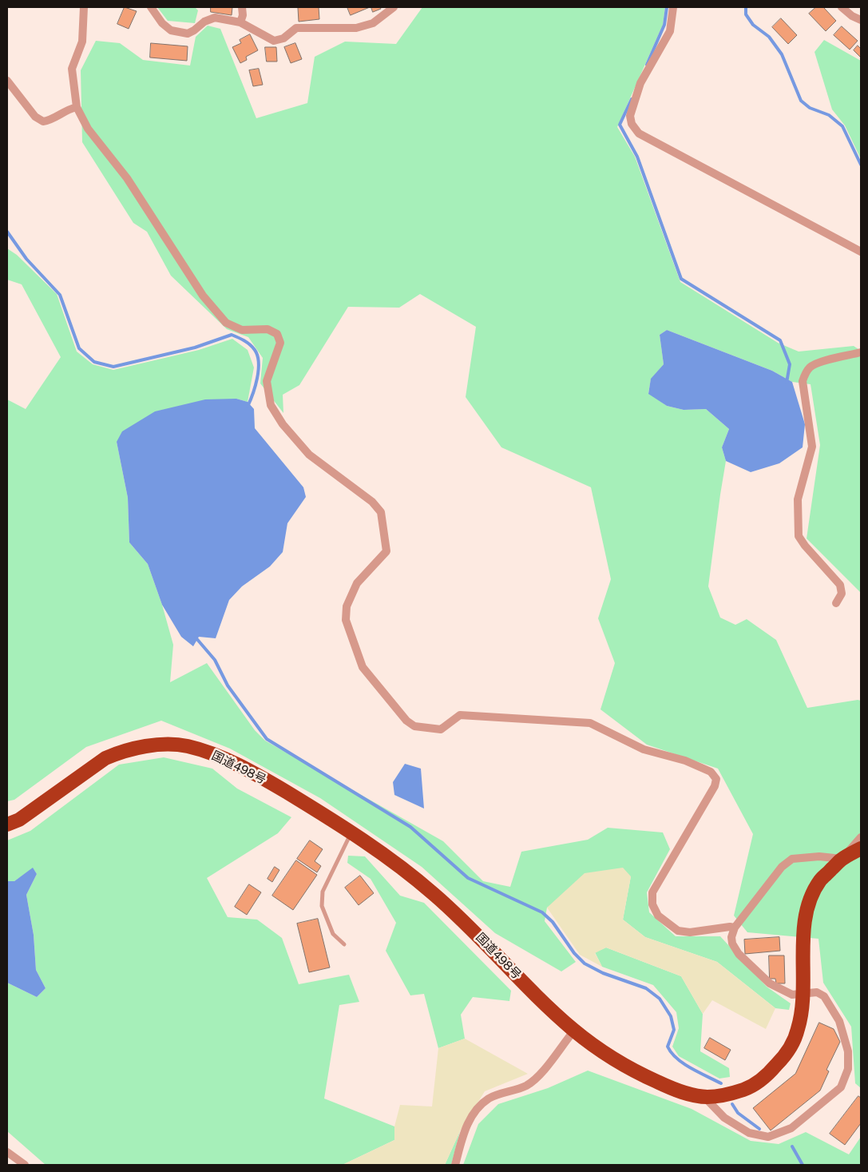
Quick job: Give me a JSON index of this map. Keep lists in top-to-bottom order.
{
  "streets": {
    "highway": ["国道498号"]
  }
}
